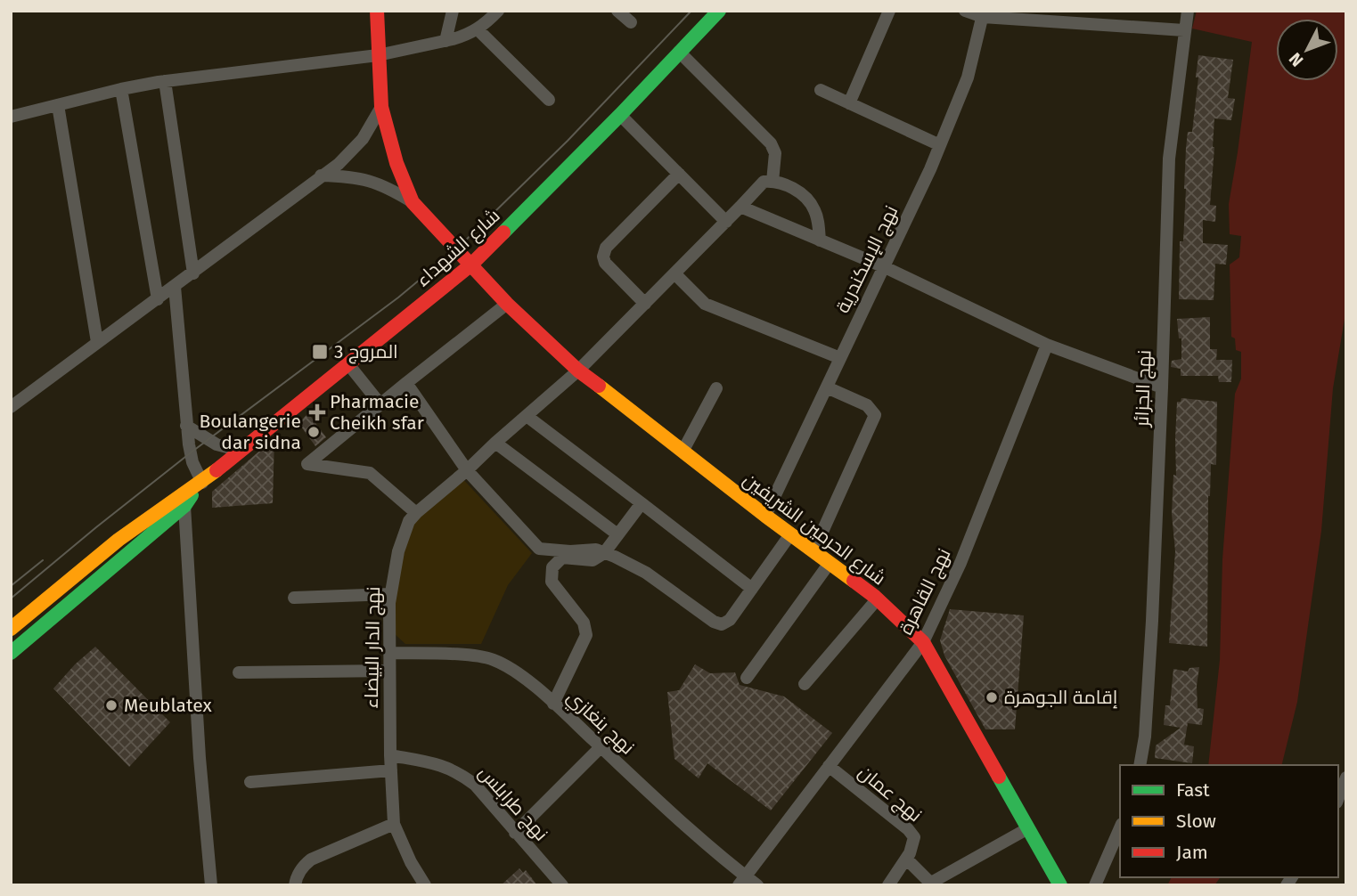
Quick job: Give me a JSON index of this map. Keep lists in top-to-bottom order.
{
  "streets": {
    "main road": ["شارع الشهداء", "شارع الحرمين الشريفين"],
    "street": [
      "نهج الإسكندرية",
      "نهج الجزائر",
      "نهج القاهرة",
      "نهج الدار البيضاء",
      "نهج بنغازي",
      "نهج عمان",
      "نهج طرابلس"
    ]
  },
  "crossings": [
    ["شارع الشهداء", "شارع الحرمين الشريفين"],
    ["نهج الإسكندرية", "شارع الحرمين الشريفين"],
    ["شارع الحرمين الشريفين", "نهج القاهرة"],
    ["شارع الحرمين الشريفين", "نهج الدار البيضاء"],
    ["نهج القاهرة", "نهج بنغازي"],
    ["نهج القاهرة", "نهج عمان"],
    ["نهج الدار البيضاء", "نهج بنغازي"],
    ["نهج الدار البيضاء", "نهج طرابلس"]
  ],
  "places": {
    "transit": ["المروج 3"],
    "health": ["Pharmacie Cheikh sfar"],
    "other": ["Boulangerie dar sidna", "إقامة الجوهرة", "Meublatex"]
  },
  "legend": ["Fast", "Slow", "Jam"],
  "north": "bottom left"
}
